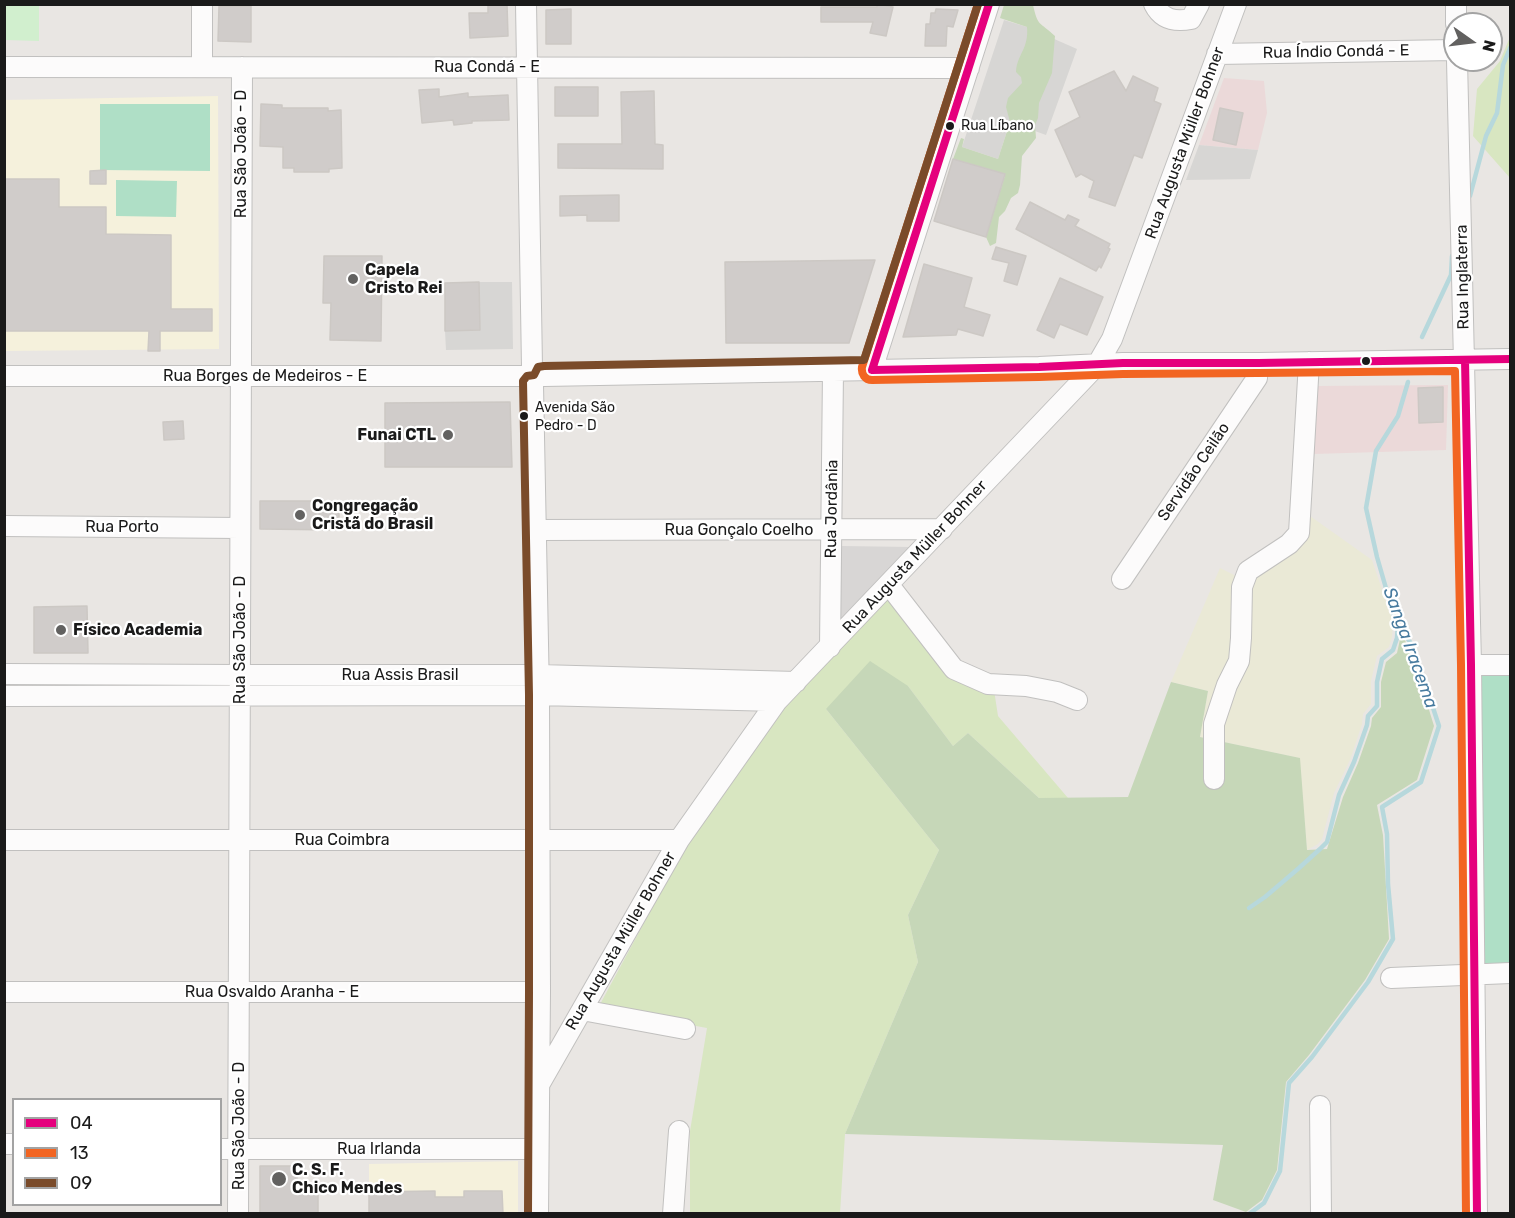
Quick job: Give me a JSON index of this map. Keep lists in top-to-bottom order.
{
  "streets": {
    "street": [
      "Rua Índio Condá - E",
      "Rua Condá - E",
      "Rua Augusta Müller Bohner",
      "Rua São João - D",
      "Rua Inglaterra",
      "Rua Borges de Medeiros - E",
      "Servidão Ceilão",
      "Rua Jordânia",
      "Rua Porto",
      "Rua Gonçalo Coelho",
      "Rua Assis Brasil",
      "Rua Coimbra",
      "Rua Osvaldo Aranha - E",
      "Rua Irlanda"
    ]
  },
  "crossings": [
    ["Rua Índio Condá - E", "Rua Augusta Müller Bohner"],
    ["Rua Condá - E", "Rua São João - D"],
    ["Rua Augusta Müller Bohner", "Rua Borges de Medeiros - E"],
    ["Rua Augusta Müller Bohner", "Rua Jordânia"],
    ["Rua Augusta Müller Bohner", "Rua Gonçalo Coelho"],
    ["Rua Augusta Müller Bohner", "Rua Assis Brasil"],
    ["Rua Augusta Müller Bohner", "Rua Coimbra"],
    ["Rua São João - D", "Rua Borges de Medeiros - E"],
    ["Rua São João - D", "Rua Porto"],
    ["Rua São João - D", "Rua Assis Brasil"],
    ["Rua São João - D", "Rua Coimbra"],
    ["Rua São João - D", "Rua Osvaldo Aranha - E"],
    ["Rua São João - D", "Rua Irlanda"],
    ["Rua Inglaterra", "Rua Borges de Medeiros - E"],
    ["Rua Borges de Medeiros - E", "Servidão Ceilão"],
    ["Rua Borges de Medeiros - E", "Rua Jordânia"],
    ["Rua Jordânia", "Rua Gonçalo Coelho"]
  ],
  "water": ["Sanga Iracema"],
  "places": [
    "Rua Líbano",
    "Capela Cristo Rei",
    "Avenida São Pedro - D",
    "Funai CTL",
    "Congregação Cristã do Brasil",
    "Físico Academia",
    "C. S. F. Chico Mendes"
  ],
  "lines": ["transit line 04", "transit line 13", "transit line 09"],
  "legend": ["04", "13", "09"],
  "north": "right"
}
